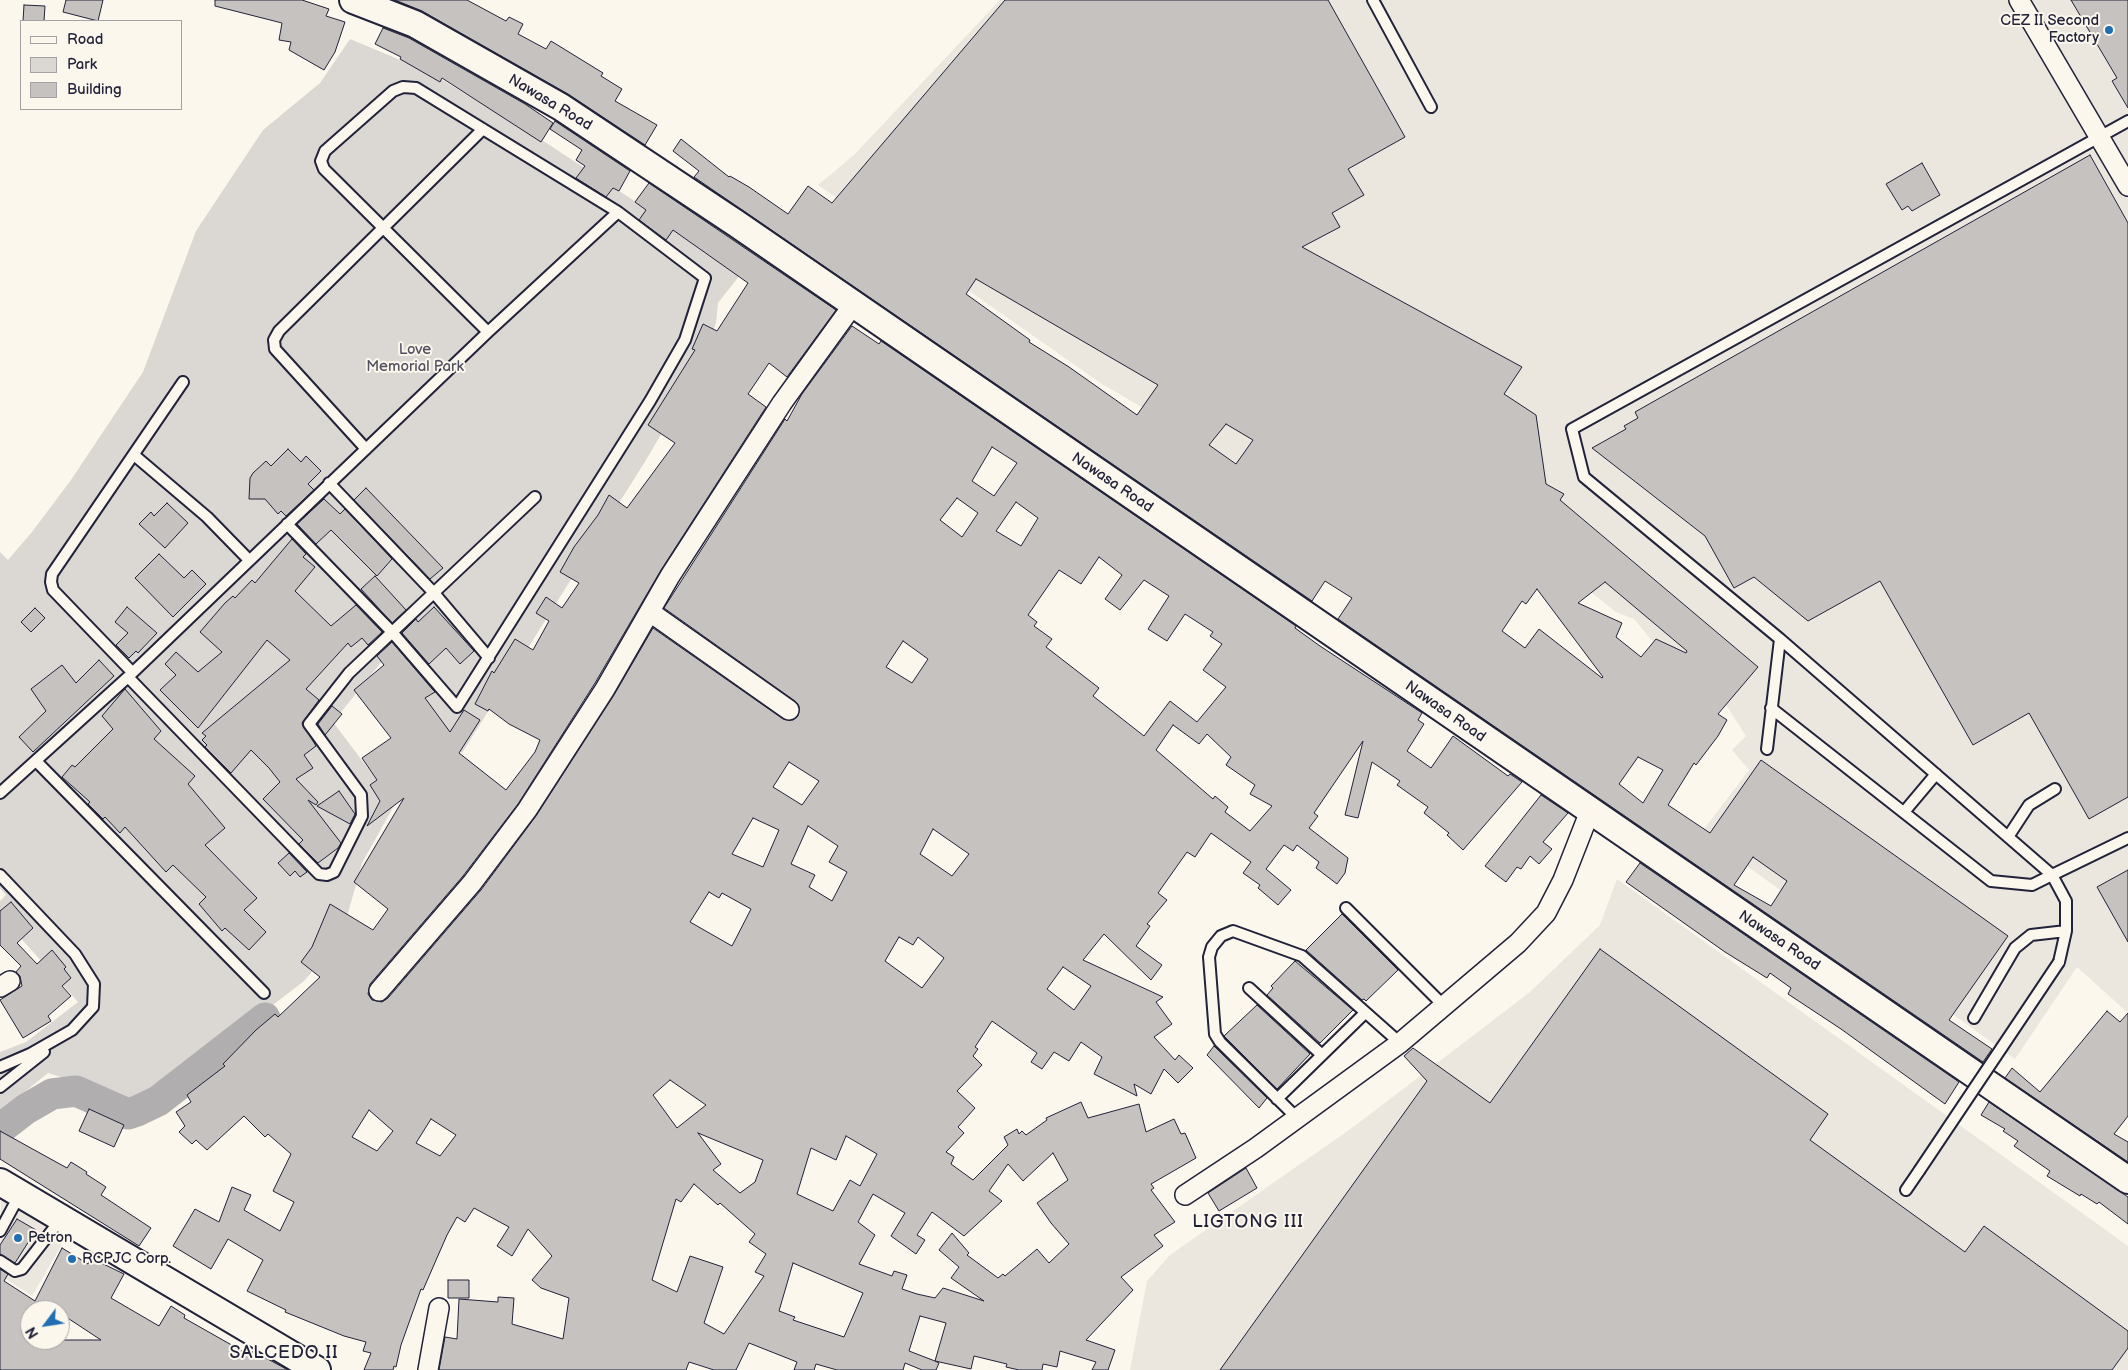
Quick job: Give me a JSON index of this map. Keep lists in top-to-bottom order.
{
  "streets": {
    "street": ["Nawasa Road"]
  },
  "districts": ["LIGTONG III", "SALCEDO II"],
  "parks": ["Love Memorial Park"],
  "places": ["CEZ II Second Factory", "Petron", "RCPJC Corp."],
  "legend": ["Road", "Park", "Building"],
  "north": "bottom left"
}
